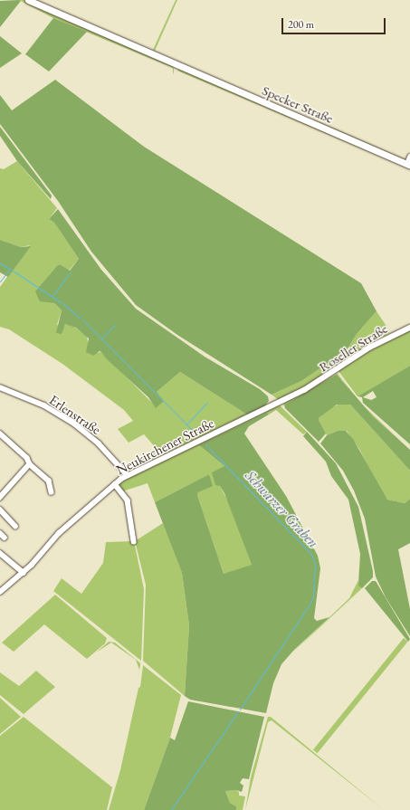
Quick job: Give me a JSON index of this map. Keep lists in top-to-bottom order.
{
  "streets": {
    "main road": ["Specker Straße"],
    "street": ["Roseller Straße", "Erlenstraße", "Neukirchener Straße"]
  },
  "crossings": [
    ["Roseller Straße", "Neukirchener Straße"],
    ["Erlenstraße", "Neukirchener Straße"]
  ],
  "water": ["Schwarzer Graben"],
  "scale_bar": "200 m"
}
